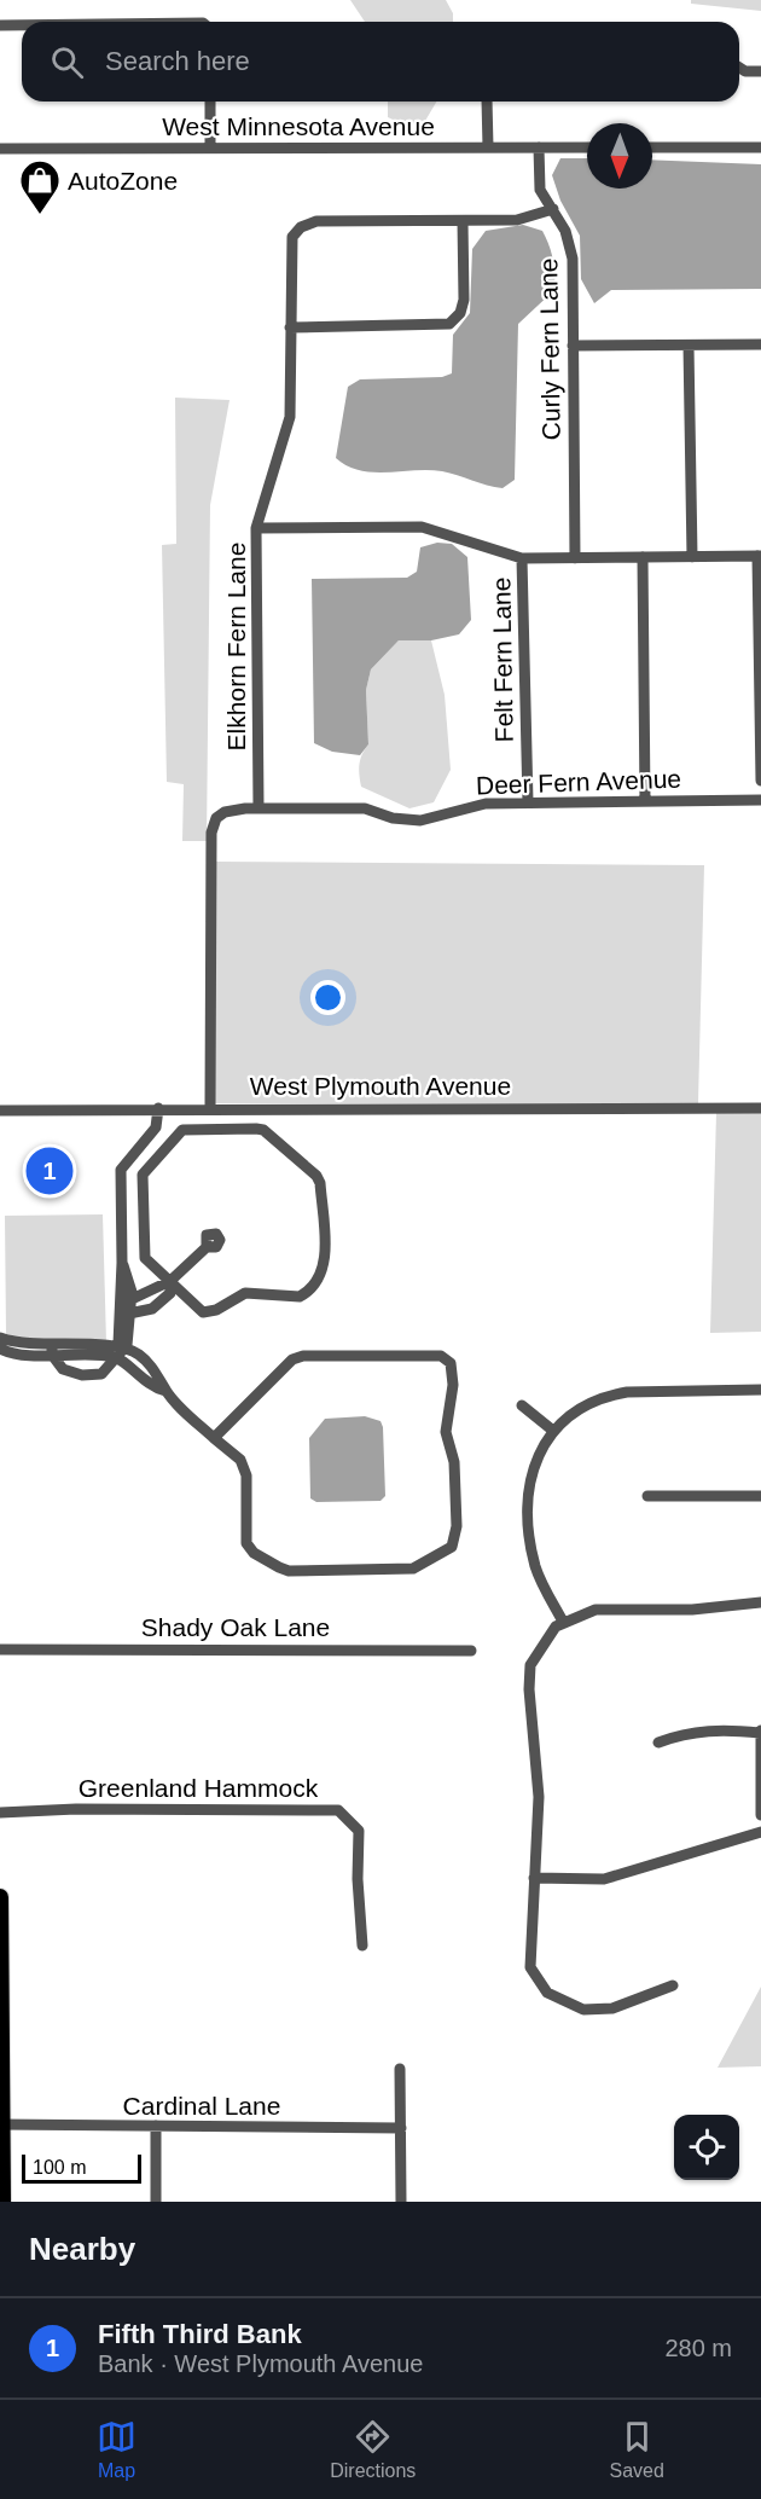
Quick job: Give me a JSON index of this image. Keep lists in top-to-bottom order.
{
  "streets": {
    "street": [
      "West Minnesota Avenue",
      "Curly Fern Lane",
      "Elkhorn Fern Lane",
      "Felt Fern Lane",
      "Deer Fern Avenue",
      "West Plymouth Avenue",
      "Shady Oak Lane",
      "Greenland Hammock",
      "Cardinal Lane"
    ]
  },
  "crossings": [
    ["West Minnesota Avenue", "Curly Fern Lane"],
    ["Curly Fern Lane", "Elkhorn Fern Lane"],
    ["Elkhorn Fern Lane", "Deer Fern Avenue"],
    ["Felt Fern Lane", "Deer Fern Avenue"],
    ["Deer Fern Avenue", "West Plymouth Avenue"]
  ],
  "places": {
    "shop": ["AutoZone"]
  },
  "scale_bar": "100 m",
  "north": "bottom",
  "page": {
    "search": "Search here",
    "pins": "1",
    "scale": "100 m",
    "heading": "Nearby",
    "list": [
      {
        "mark": "1",
        "name": "Fifth Third Bank",
        "note": "Bank · West Plymouth Avenue",
        "value": "280 m"
      }
    ],
    "nav": ["Map", "Directions", "Saved"]
  }
}
